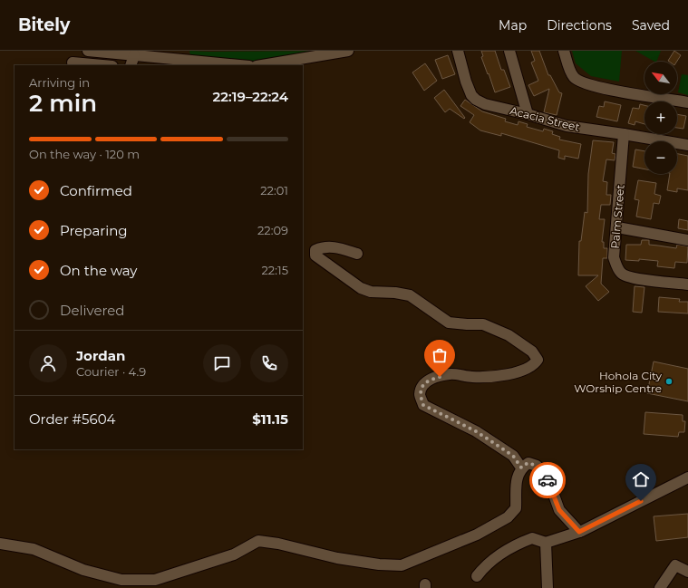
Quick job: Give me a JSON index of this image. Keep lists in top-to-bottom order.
{
  "streets": {
    "street": ["Acacia Street", "Palm Street"]
  },
  "crossings": [
    ["Acacia Street", "Palm Street"]
  ],
  "places": ["Hohola City WOrship Centre"],
  "north": "top left",
  "page": {
    "header": "Bitely",
    "nav": ["Map", "Directions", "Saved"],
    "map_buttons": ["+", "−"],
    "heading": ["2 min", "Arriving in", "22:19–22:24"],
    "panel": [
      "Jordan",
      "Courier · 4.9",
      "Order #5604",
      "$11.15"
    ],
    "bar": "On the way · 120 m",
    "list": [
      ["Confirmed", "22:01"],
      ["Preparing", "22:09"],
      ["On the way", "22:15"],
      "Delivered"
    ]
  }
}
